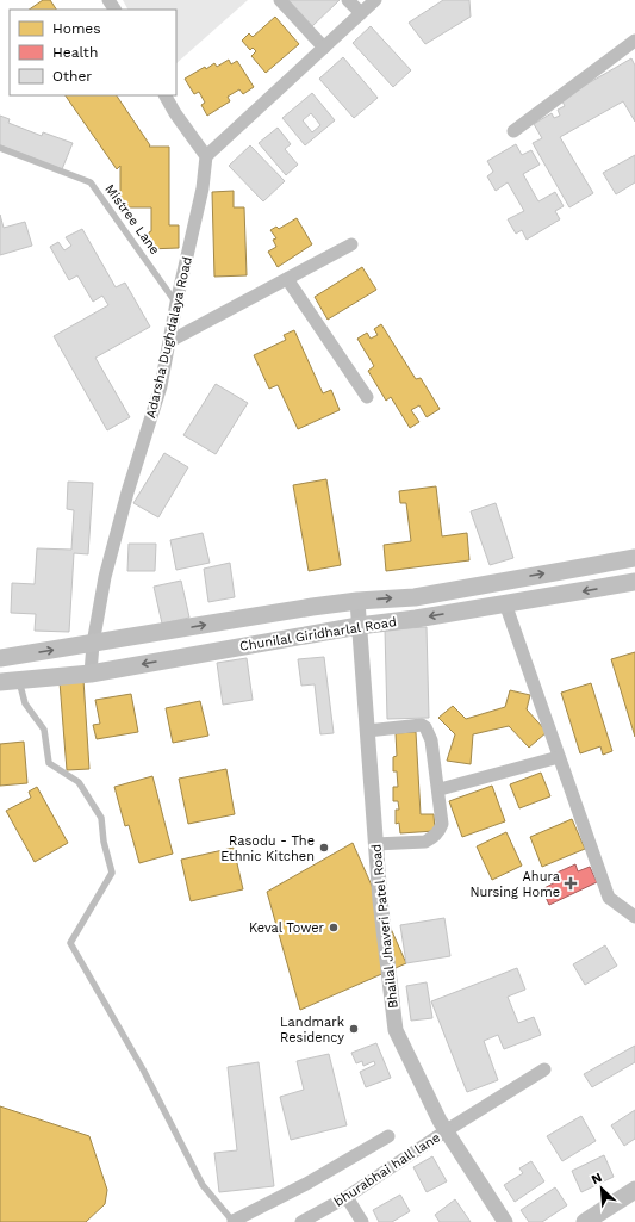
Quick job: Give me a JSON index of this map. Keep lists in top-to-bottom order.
{
  "streets": {
    "main road": ["Chunilal Giridharlal Road"],
    "street": ["Adarsha Dughdalaya Road", "Bhailal Jhaveri Patel Road", "bhurabhai hall lane"],
    "lane": ["Mistree Lane"]
  },
  "crossings": [
    ["Mistree Lane", "Adarsha Dughdalaya Road"],
    ["Adarsha Dughdalaya Road", "Chunilal Giridharlal Road"],
    ["Chunilal Giridharlal Road", "Bhailal Jhaveri Patel Road"],
    ["Bhailal Jhaveri Patel Road", "bhurabhai hall lane"]
  ],
  "places": {
    "other": ["Rasodu - The Ethnic Kitchen", "Keval Tower", "Landmark Residency"],
    "health": ["Ahura Nursing Home"]
  },
  "legend": ["Homes", "Health", "Other"],
  "north": "top left"
}
